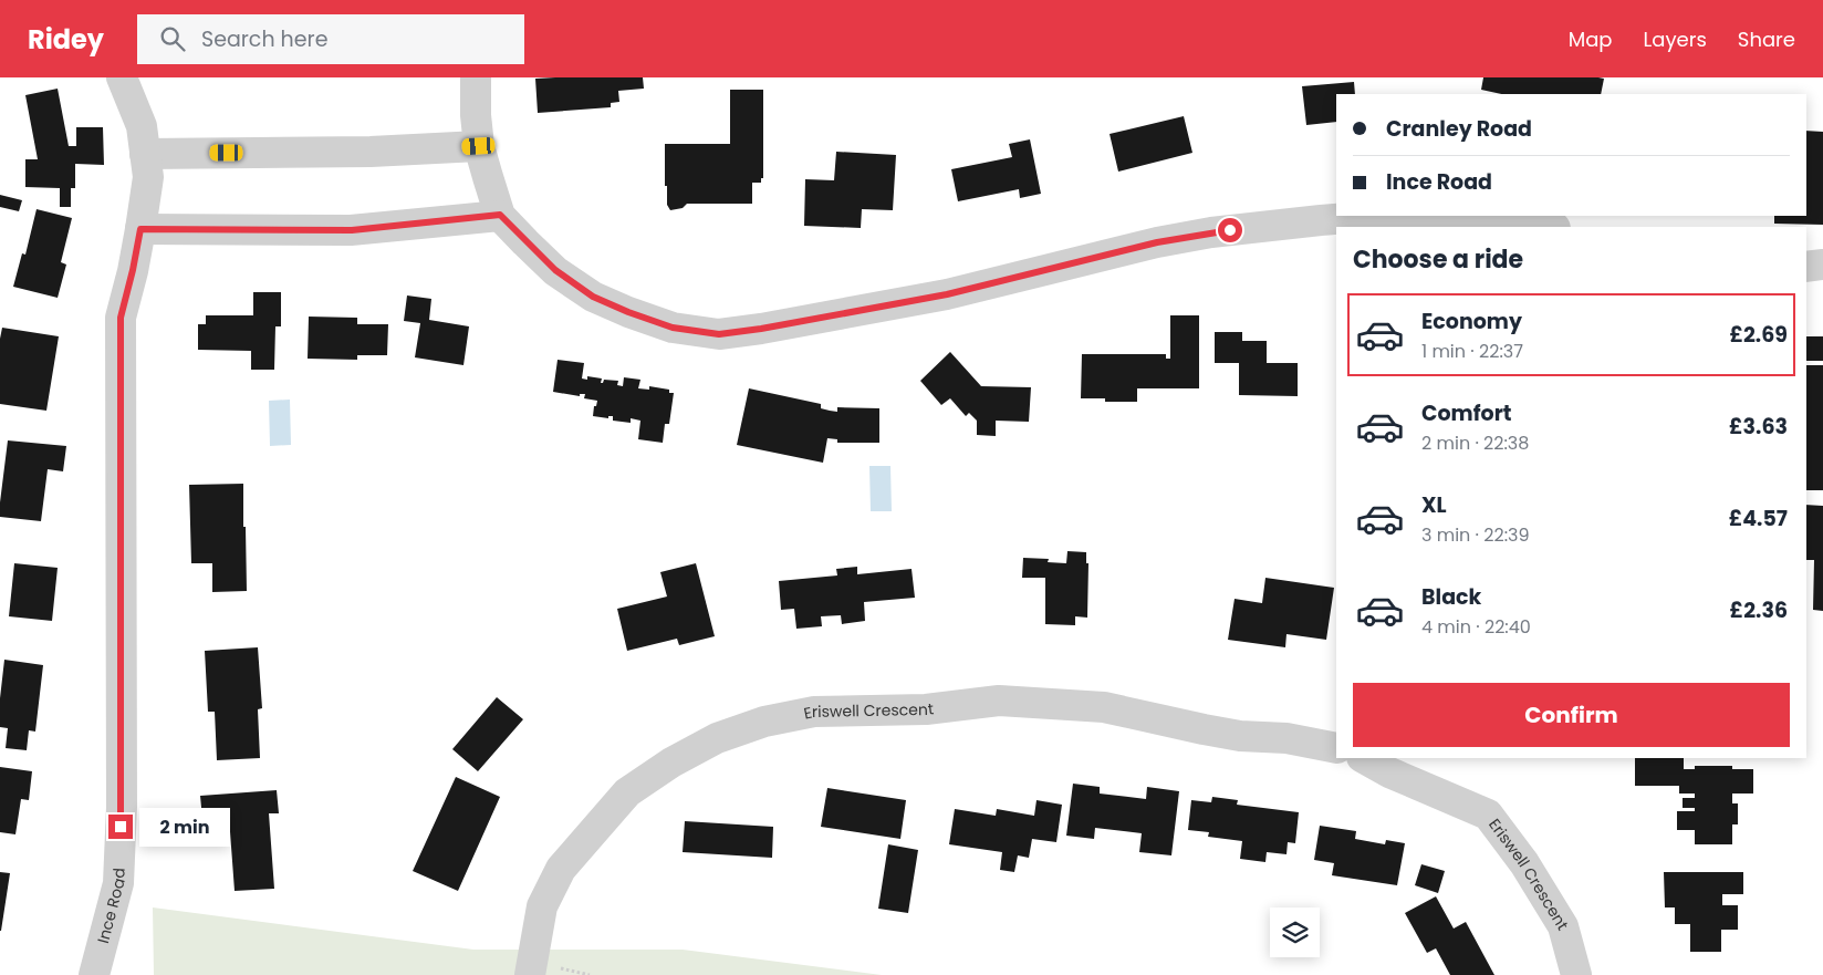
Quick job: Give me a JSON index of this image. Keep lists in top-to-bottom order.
{
  "streets": {
    "street": ["Eriswell Crescent", "Ince Road"]
  },
  "page": {
    "header": "Ridey",
    "search": "Search here",
    "nav": ["Map", "Layers", "Share"],
    "banner": ["Cranley Road", "Ince Road"],
    "heading": "Choose a ride",
    "list": [
      {
        "name": "Economy",
        "note": "1 min · 22:37",
        "value": "£2.69"
      },
      {
        "name": "Comfort",
        "note": "2 min · 22:38",
        "value": "£3.63"
      },
      {
        "name": "XL",
        "note": "3 min · 22:39",
        "value": "£4.57"
      },
      {
        "name": "Black",
        "note": "4 min · 22:40",
        "value": "£2.36"
      }
    ],
    "buttons": "Confirm",
    "bubble": "2 min"
  }
}
